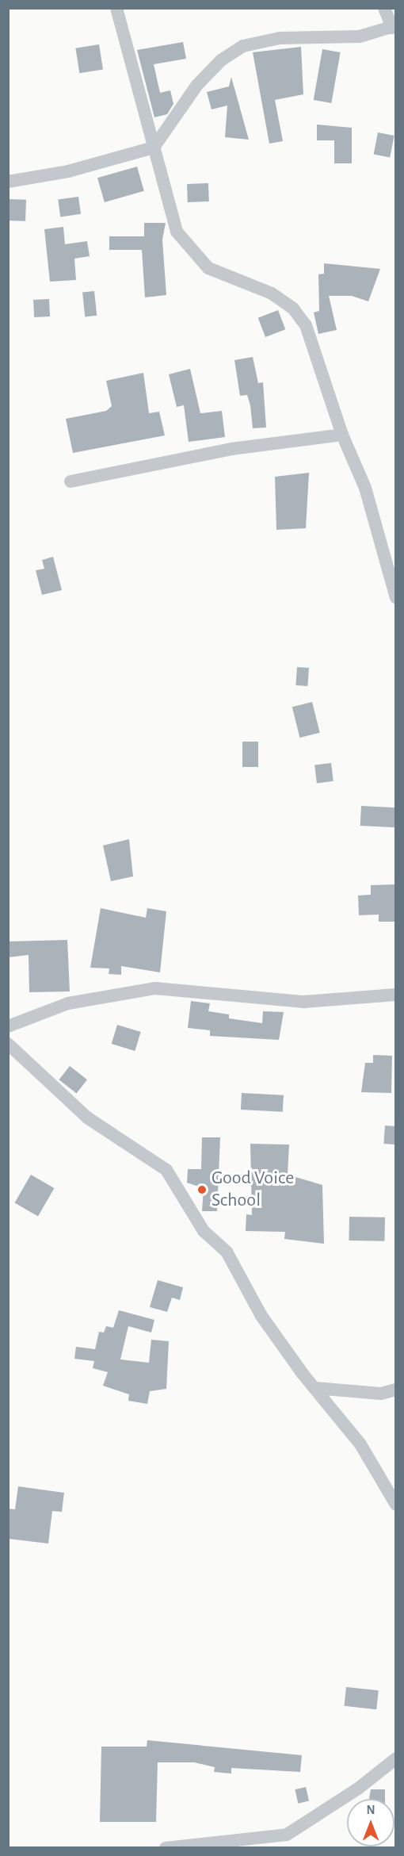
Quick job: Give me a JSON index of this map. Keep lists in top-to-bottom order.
{
  "places": ["Good Voice School"],
  "north": "top"
}
